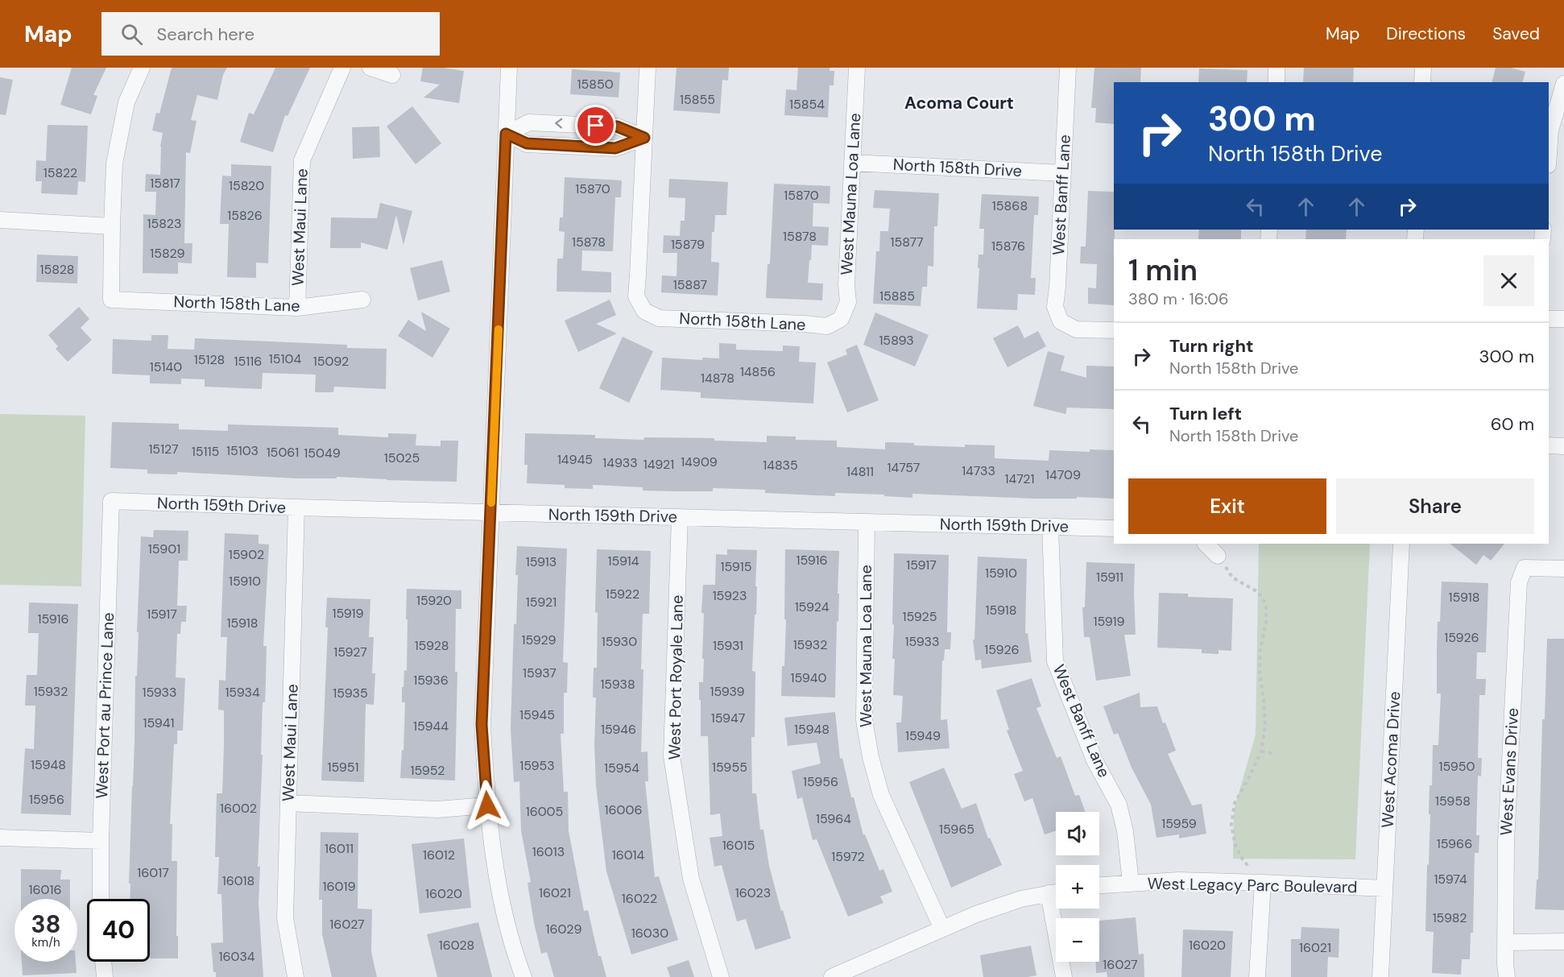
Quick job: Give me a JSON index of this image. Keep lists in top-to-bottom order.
{
  "streets": {
    "street": [
      "North 158th Drive",
      "West Mauna Loa Lane",
      "West Banff Lane",
      "West Maui Lane",
      "North 158th Lane",
      "North 159th Drive",
      "West Port Royale Lane",
      "West Port au Prince Lane",
      "West Acoma Drive",
      "West Evans Drive",
      "West Legacy Parc Boulevard"
    ]
  },
  "crossings": [
    ["North 158th Drive", "West Mauna Loa Lane"],
    ["North 158th Drive", "West Banff Lane"],
    ["West Mauna Loa Lane", "North 158th Lane"],
    ["West Mauna Loa Lane", "North 159th Drive"],
    ["West Banff Lane", "North 159th Drive"],
    ["West Banff Lane", "West Legacy Parc Boulevard"],
    ["West Maui Lane", "North 158th Lane"],
    ["West Maui Lane", "North 159th Drive"],
    ["North 159th Drive", "West Port Royale Lane"],
    ["North 159th Drive", "West Port au Prince Lane"],
    ["West Acoma Drive", "West Legacy Parc Boulevard"]
  ],
  "districts": ["Acoma Court"],
  "house_numbers": [
    "15850",
    "15855",
    "15854",
    "15822",
    "15817",
    "15820",
    "15870",
    "15870",
    "15868",
    "15826",
    "15823",
    "15878",
    "15878",
    "15877",
    "15879",
    "15876",
    "15829",
    "15828",
    "15887",
    "15885",
    "15893",
    "15104",
    "15128",
    "15116",
    "15092",
    "15140",
    "14856",
    "14878",
    "15127",
    "15103",
    "15115",
    "15061",
    "15049",
    "15025",
    "14945",
    "14909",
    "14933",
    "14921",
    "14835",
    "14757",
    "14733",
    "14811",
    "14709",
    "14721",
    "15901",
    "15902",
    "15916",
    "15914",
    "15913",
    "15917",
    "15915",
    "15910",
    "15911",
    "15910",
    "15922",
    "15923",
    "15918",
    "15920",
    "15921",
    "15924",
    "15918",
    "15919",
    "15917",
    "15925",
    "15916",
    "15919",
    "15918",
    "15926",
    "15929",
    "15930",
    "15933",
    "15932",
    "15928",
    "15931",
    "15926",
    "15927",
    "15937",
    "15940",
    "15936",
    "15938",
    "15932",
    "15939",
    "15933",
    "15934",
    "15935",
    "15945",
    "15947",
    "15941",
    "15944",
    "15946",
    "15948",
    "15949",
    "15948",
    "15953",
    "15950",
    "15951",
    "15955",
    "15954",
    "15952",
    "15956",
    "15956",
    "15958",
    "16002",
    "16006",
    "16005",
    "15964",
    "15959",
    "15965",
    "15966",
    "16015",
    "16011",
    "16013",
    "16012",
    "16014",
    "15972",
    "16017",
    "15974",
    "16018",
    "16019",
    "16016",
    "16021",
    "16023",
    "16020",
    "16022",
    "15982",
    "16027",
    "16029",
    "16030",
    "16028",
    "16020",
    "16021",
    "16034",
    "16027"
  ],
  "page": {
    "header": "Map",
    "search": "Search here",
    "nav": ["Map", "Directions", "Saved"],
    "turn": ["300 m", "North 158th Drive"],
    "heading": ["1 min", "380 m · 16:06"],
    "list": [
      {
        "name": "Turn right",
        "note": "North 158th Drive",
        "value": "300 m"
      },
      {
        "name": "Turn left",
        "note": "North 158th Drive",
        "value": "60 m"
      }
    ],
    "buttons": ["Exit", "Share"],
    "map_buttons": ["+", "−"],
    "speed": "38 km/h",
    "limit": "40"
  }
}
